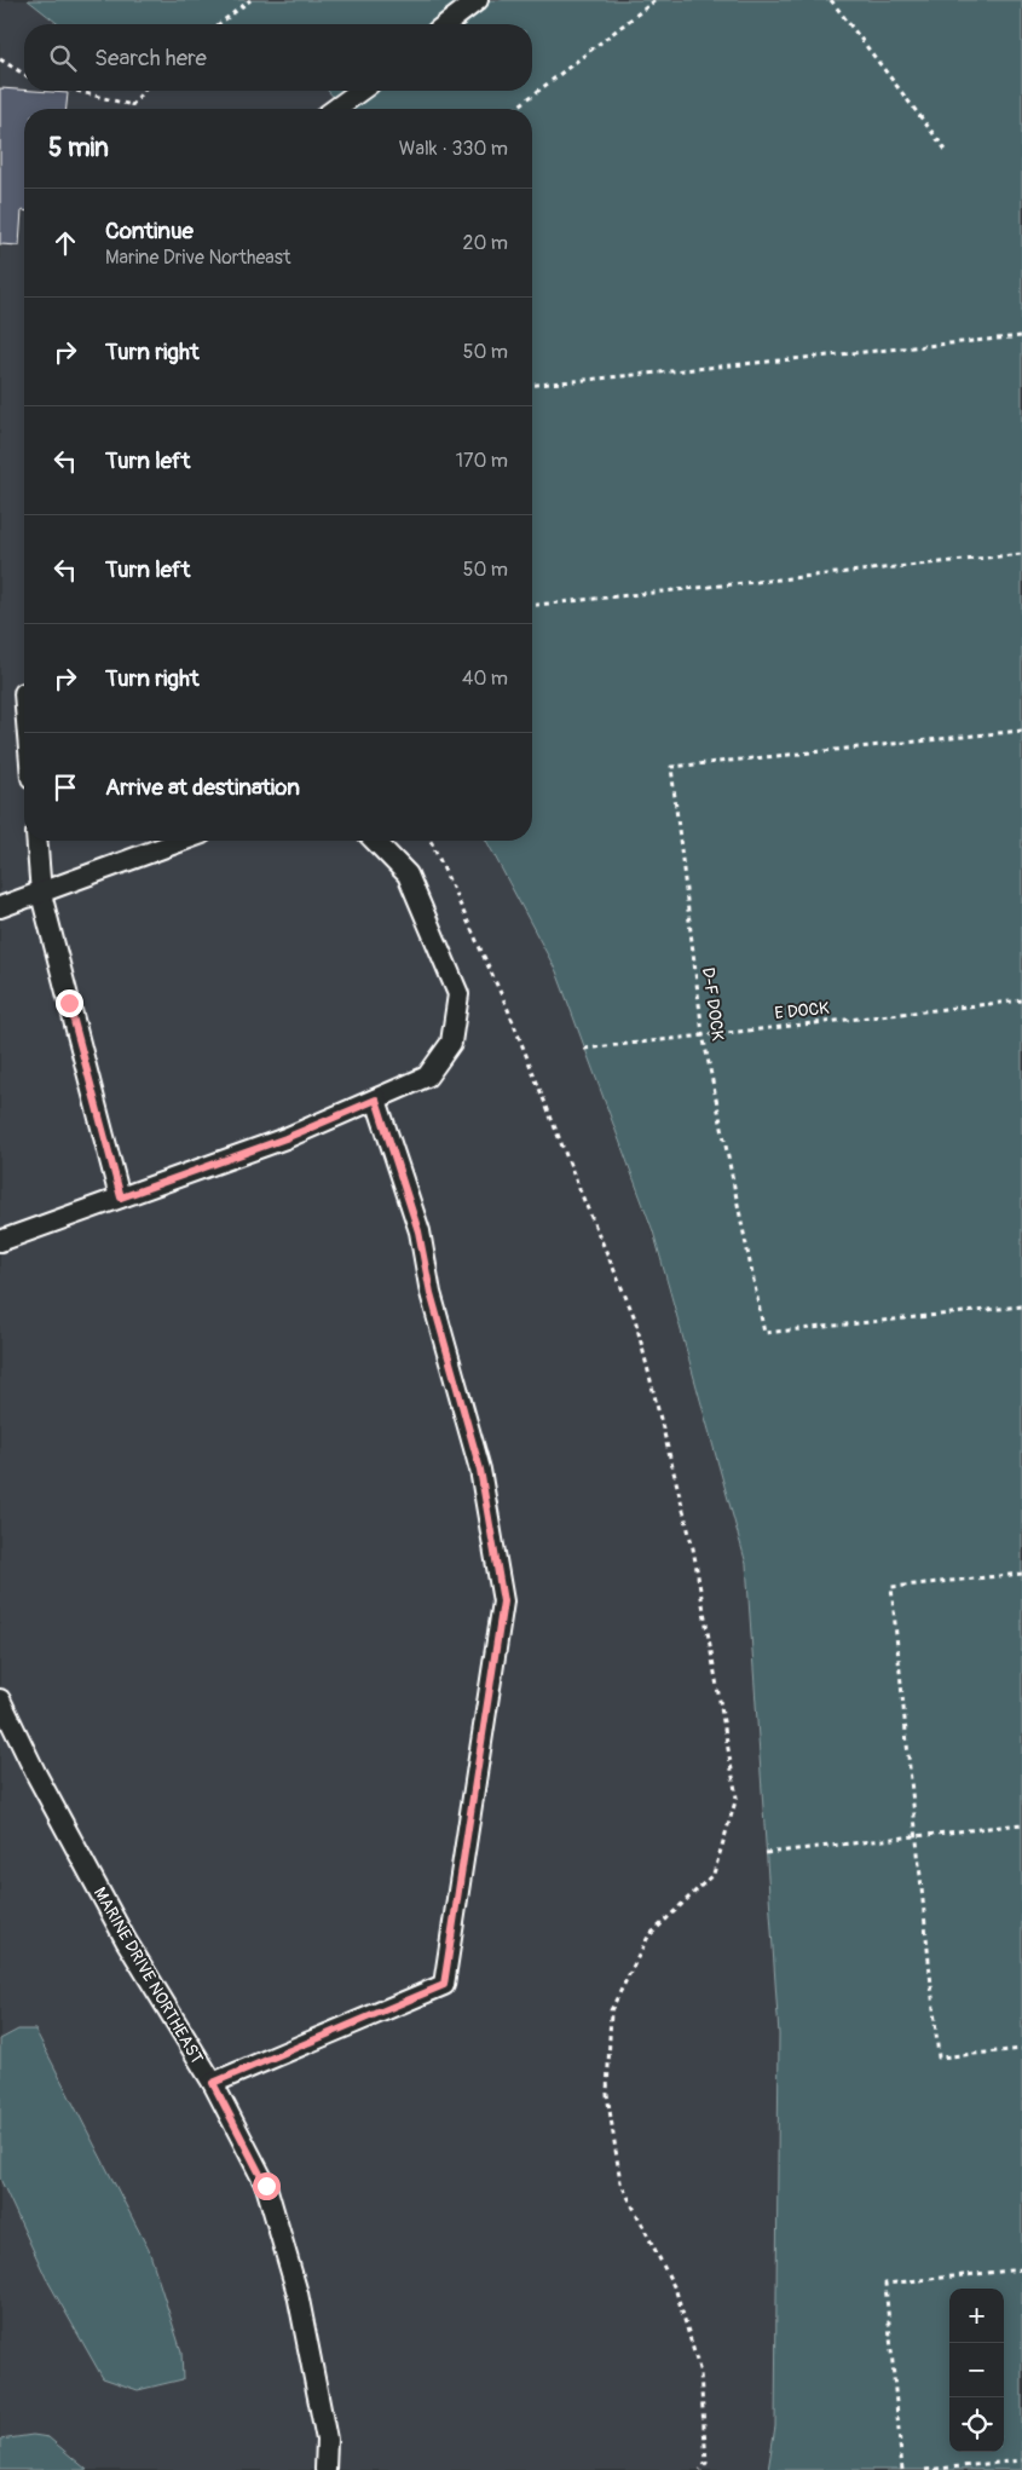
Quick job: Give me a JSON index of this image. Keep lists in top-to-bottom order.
{
  "streets": {
    "lane": ["MARINE DRIVE NORTHEAST"],
    "path": ["D-F DOCK", "E DOCK"]
  },
  "crossings": [
    ["D-F DOCK", "E DOCK"]
  ],
  "page": {
    "search": "Search here",
    "heading": ["5 min", "Walk · 330 m"],
    "list": [
      ["Continue", "Marine Drive Northeast", "20 m"],
      ["Turn right", "50 m"],
      ["Turn left", "170 m"],
      ["Turn left", "50 m"],
      ["Turn right", "40 m"],
      "Arrive at destination"
    ],
    "map_buttons": ["+", "−"]
  }
}
